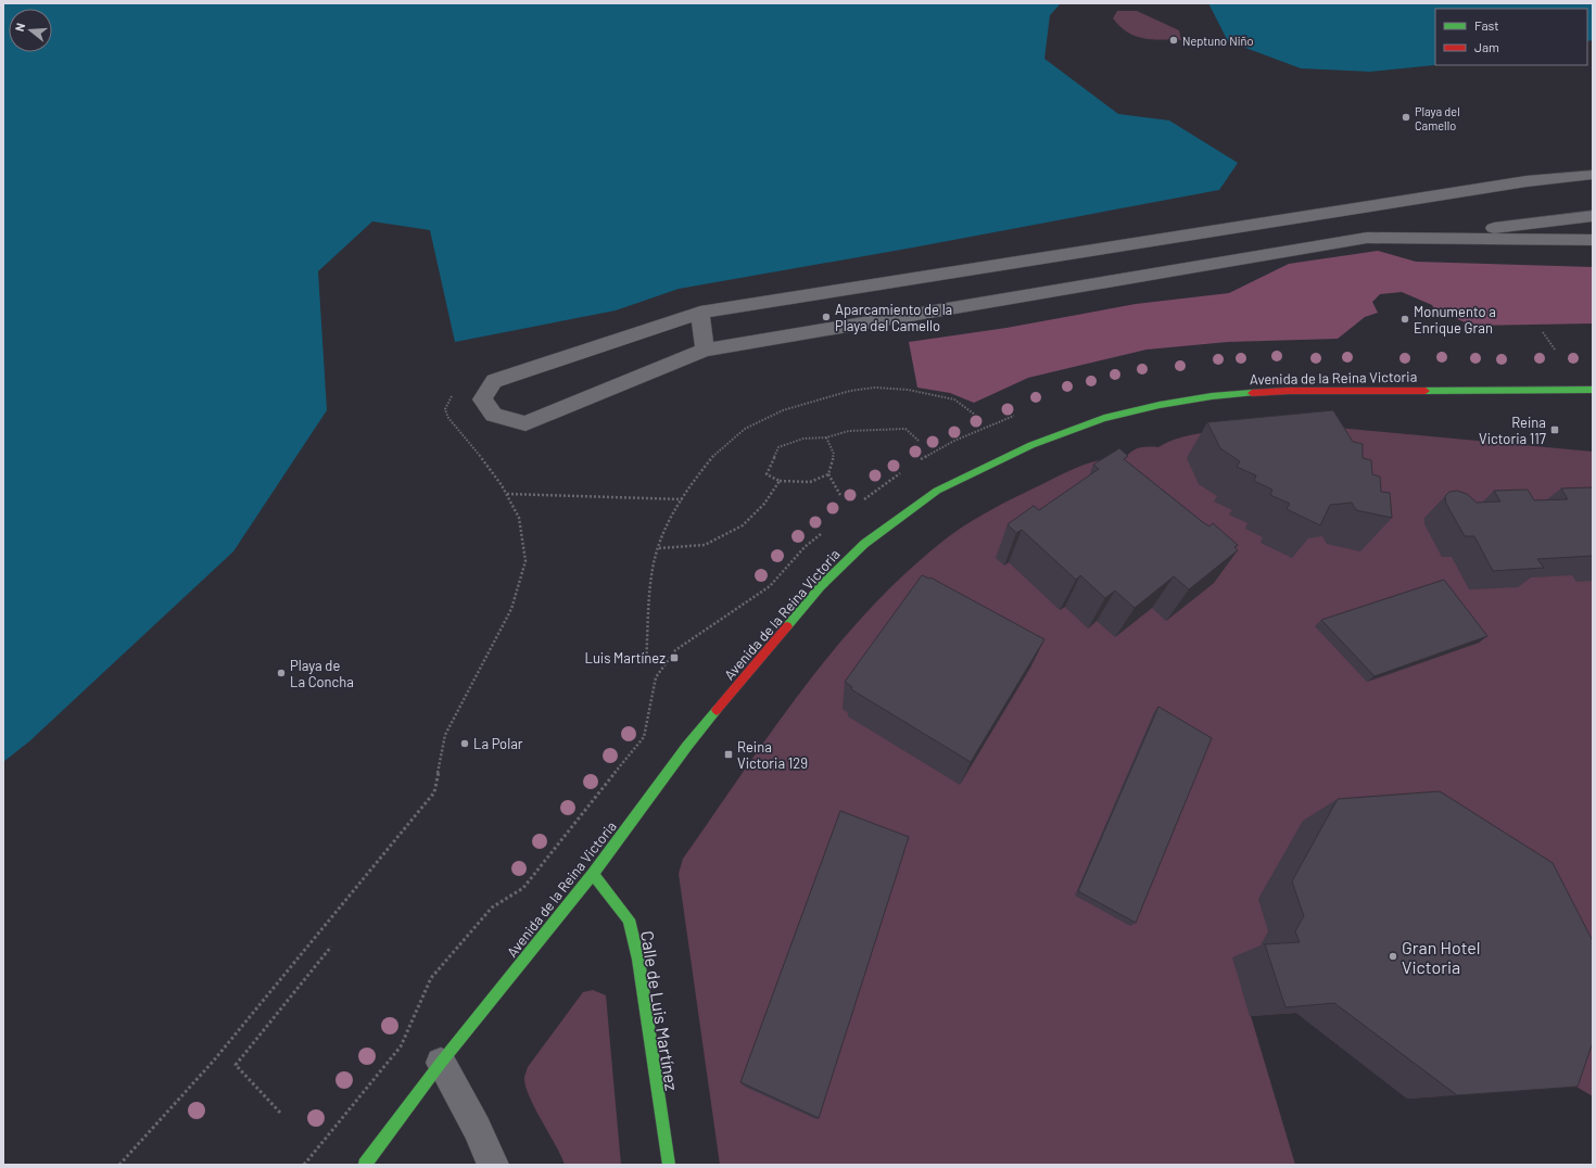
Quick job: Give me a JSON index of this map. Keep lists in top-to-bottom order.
{
  "streets": {
    "main road": ["Avenida de la Reina Victoria", "Calle de Luis Martínez"]
  },
  "crossings": [
    ["Avenida de la Reina Victoria", "Calle de Luis Martínez"]
  ],
  "places": {
    "other": [
      "Neptuno Niño",
      "Playa del Camello",
      "Aparcamiento de la Playa del Camello",
      "Monumento a Enrique Gran",
      "Playa de La Concha",
      "La Polar",
      "Gran Hotel Victoria"
    ],
    "transit": ["Reina Victoria 117", "Luis Martínez", "Reina Victoria 129"]
  },
  "legend": ["Fast", "Jam"],
  "north": "left"
}
